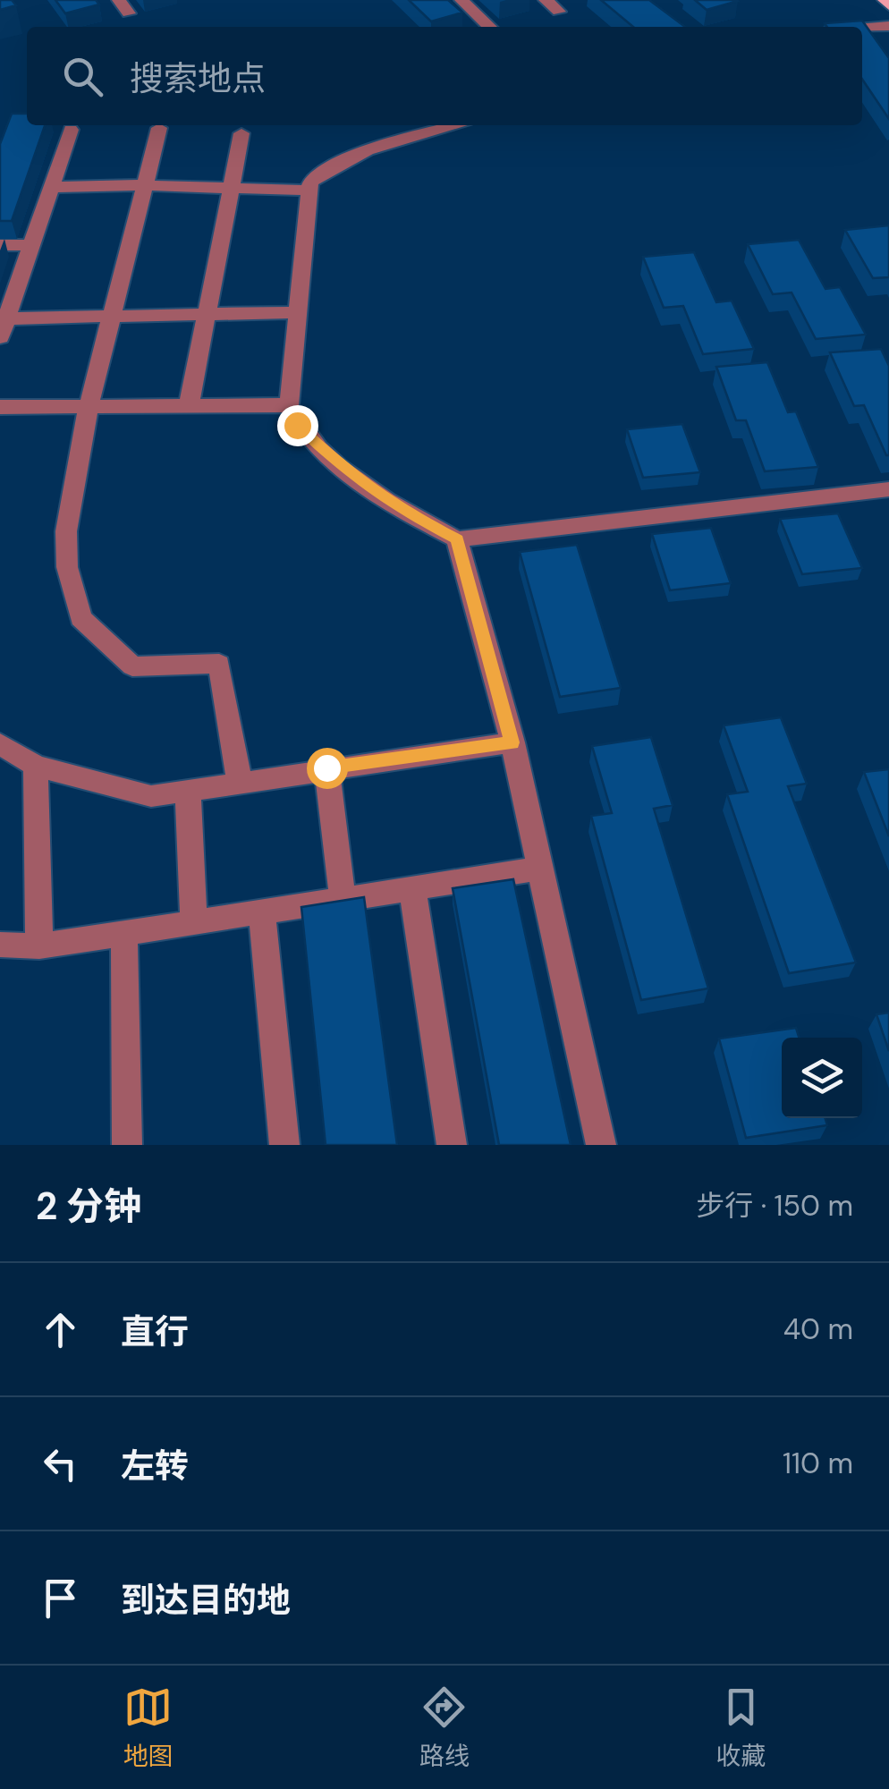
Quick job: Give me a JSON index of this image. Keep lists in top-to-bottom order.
{
  "page": {
    "search": "搜索地点",
    "heading": ["2 分钟", "步行 · 150 m"],
    "list": [
      ["直行", "40 m"],
      ["左转", "110 m"],
      "到达目的地"
    ],
    "nav": ["地图", "路线", "收藏"]
  }
}
